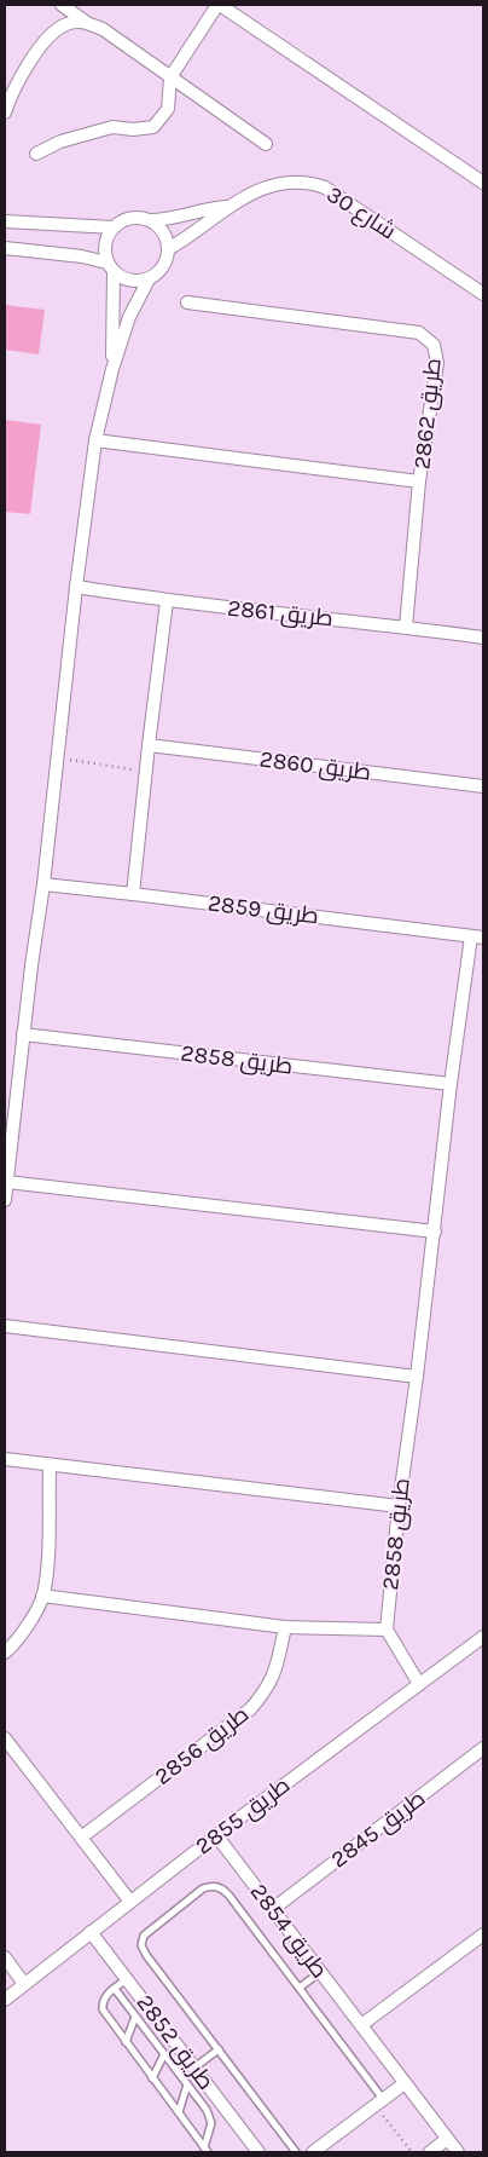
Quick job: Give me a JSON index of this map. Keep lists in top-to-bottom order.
{
  "streets": {
    "street": [
      "شارع 30",
      "طريق 2862",
      "طريق 2861",
      "طريق 2860",
      "طريق 2859",
      "طريق 2858",
      "طريق 2856",
      "طريق 2855",
      "طريق 2845",
      "طريق 2854",
      "طريق 2852"
    ]
  },
  "crossings": [
    ["طريق 2862", "طريق 2861"],
    ["طريق 2859", "طريق 2858"],
    ["طريق 2855", "طريق 2854"],
    ["طريق 2855", "طريق 2852"],
    ["طريق 2845", "طريق 2854"]
  ]
}
